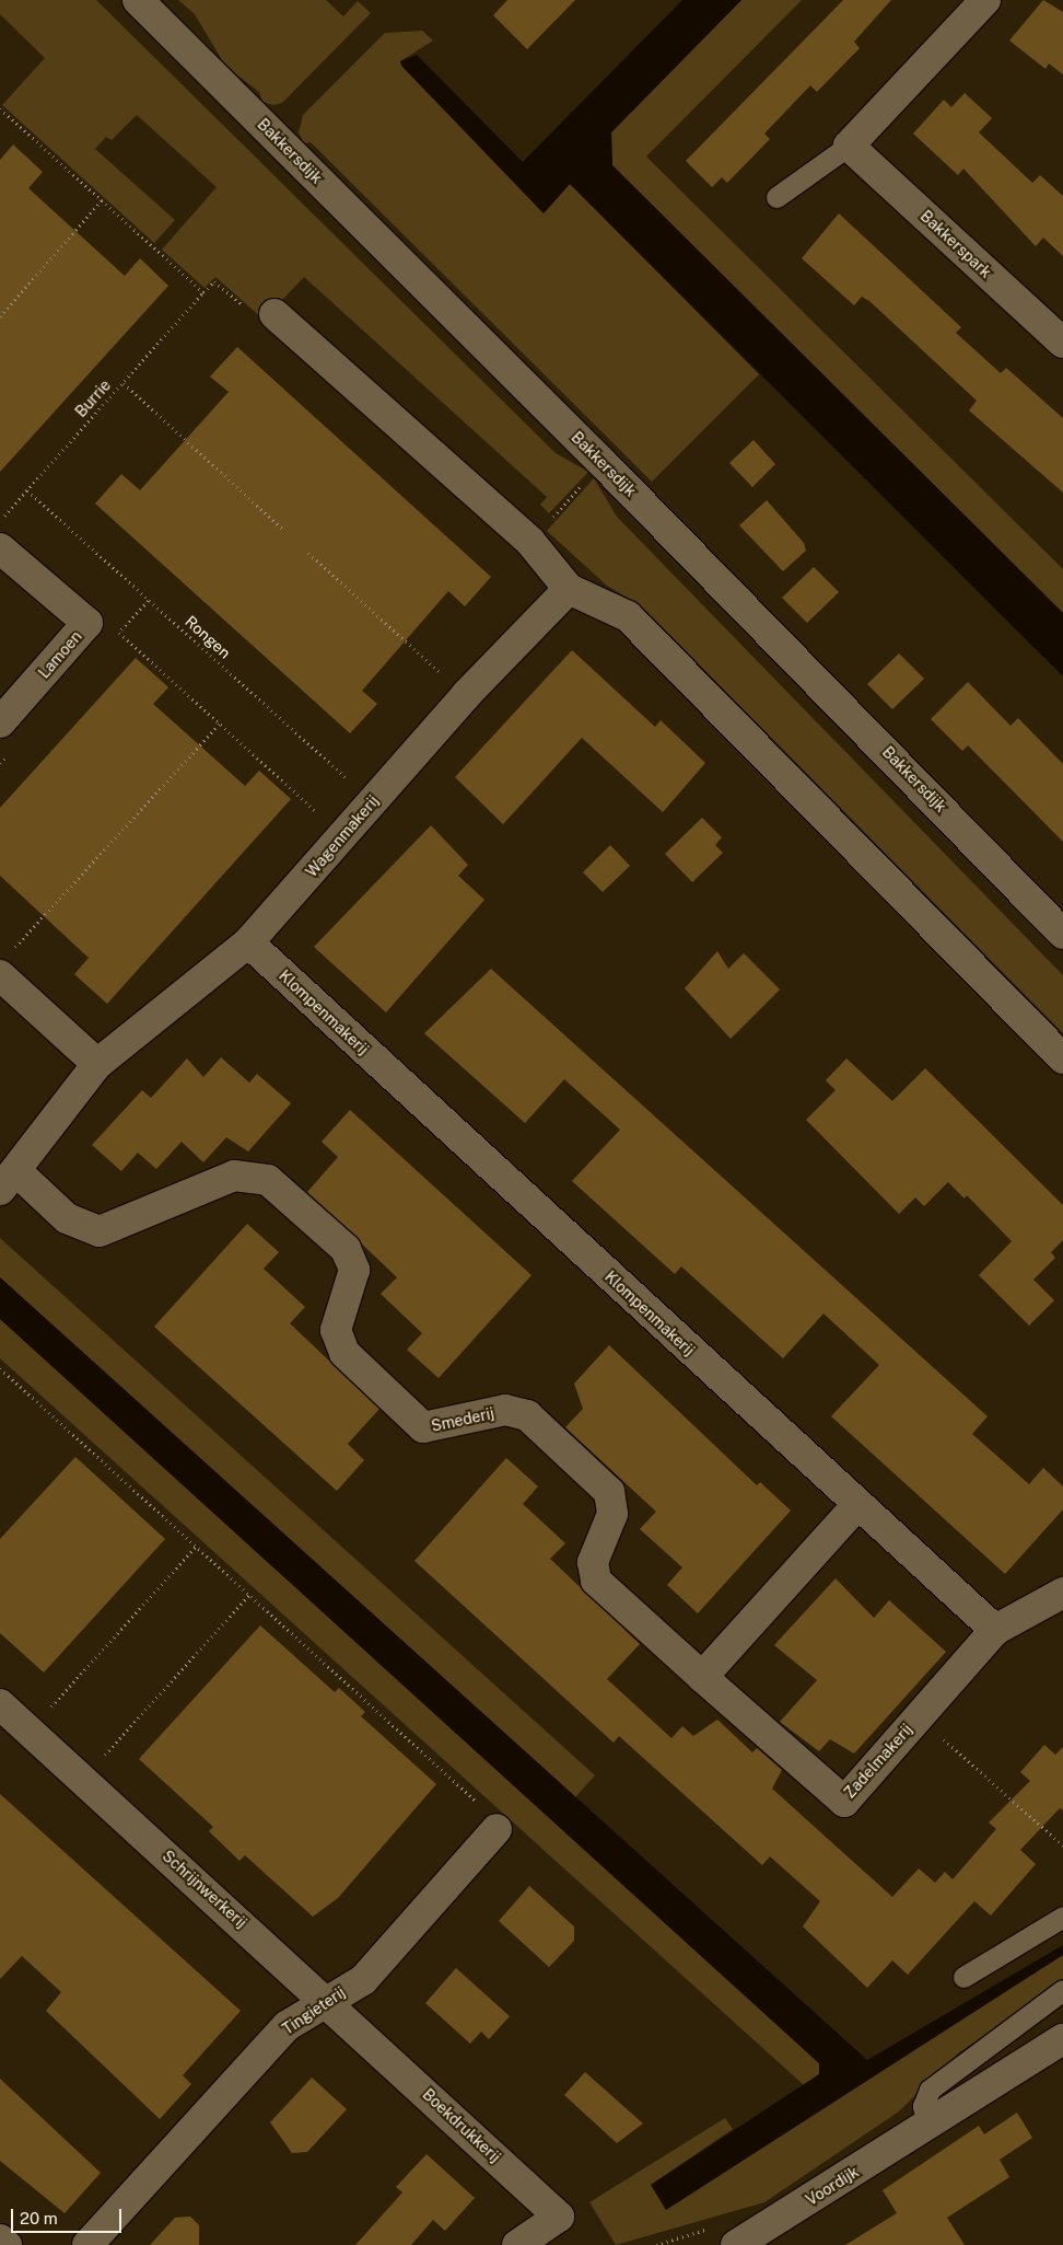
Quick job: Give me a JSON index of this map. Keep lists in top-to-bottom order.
{
  "streets": {
    "street": [
      "Bakkersdijk",
      "Bakkerspark",
      "Lamoen",
      "Wagenmakerij",
      "Klompenmakerij",
      "Smederij",
      "Zadelmakerij",
      "Schrijnwerkerij",
      "Tingieterij",
      "Boekdrukkerij",
      "Voordijk"
    ],
    "path": ["Burrie", "Rongen"]
  },
  "crossings": [
    ["Burrie", "Rongen"],
    ["Rongen", "Wagenmakerij"],
    ["Wagenmakerij", "Klompenmakerij"],
    ["Wagenmakerij", "Smederij"],
    ["Klompenmakerij", "Zadelmakerij"],
    ["Smederij", "Zadelmakerij"],
    ["Schrijnwerkerij", "Tingieterij"],
    ["Schrijnwerkerij", "Boekdrukkerij"],
    ["Tingieterij", "Boekdrukkerij"]
  ],
  "scale_bar": "20 m"
}
